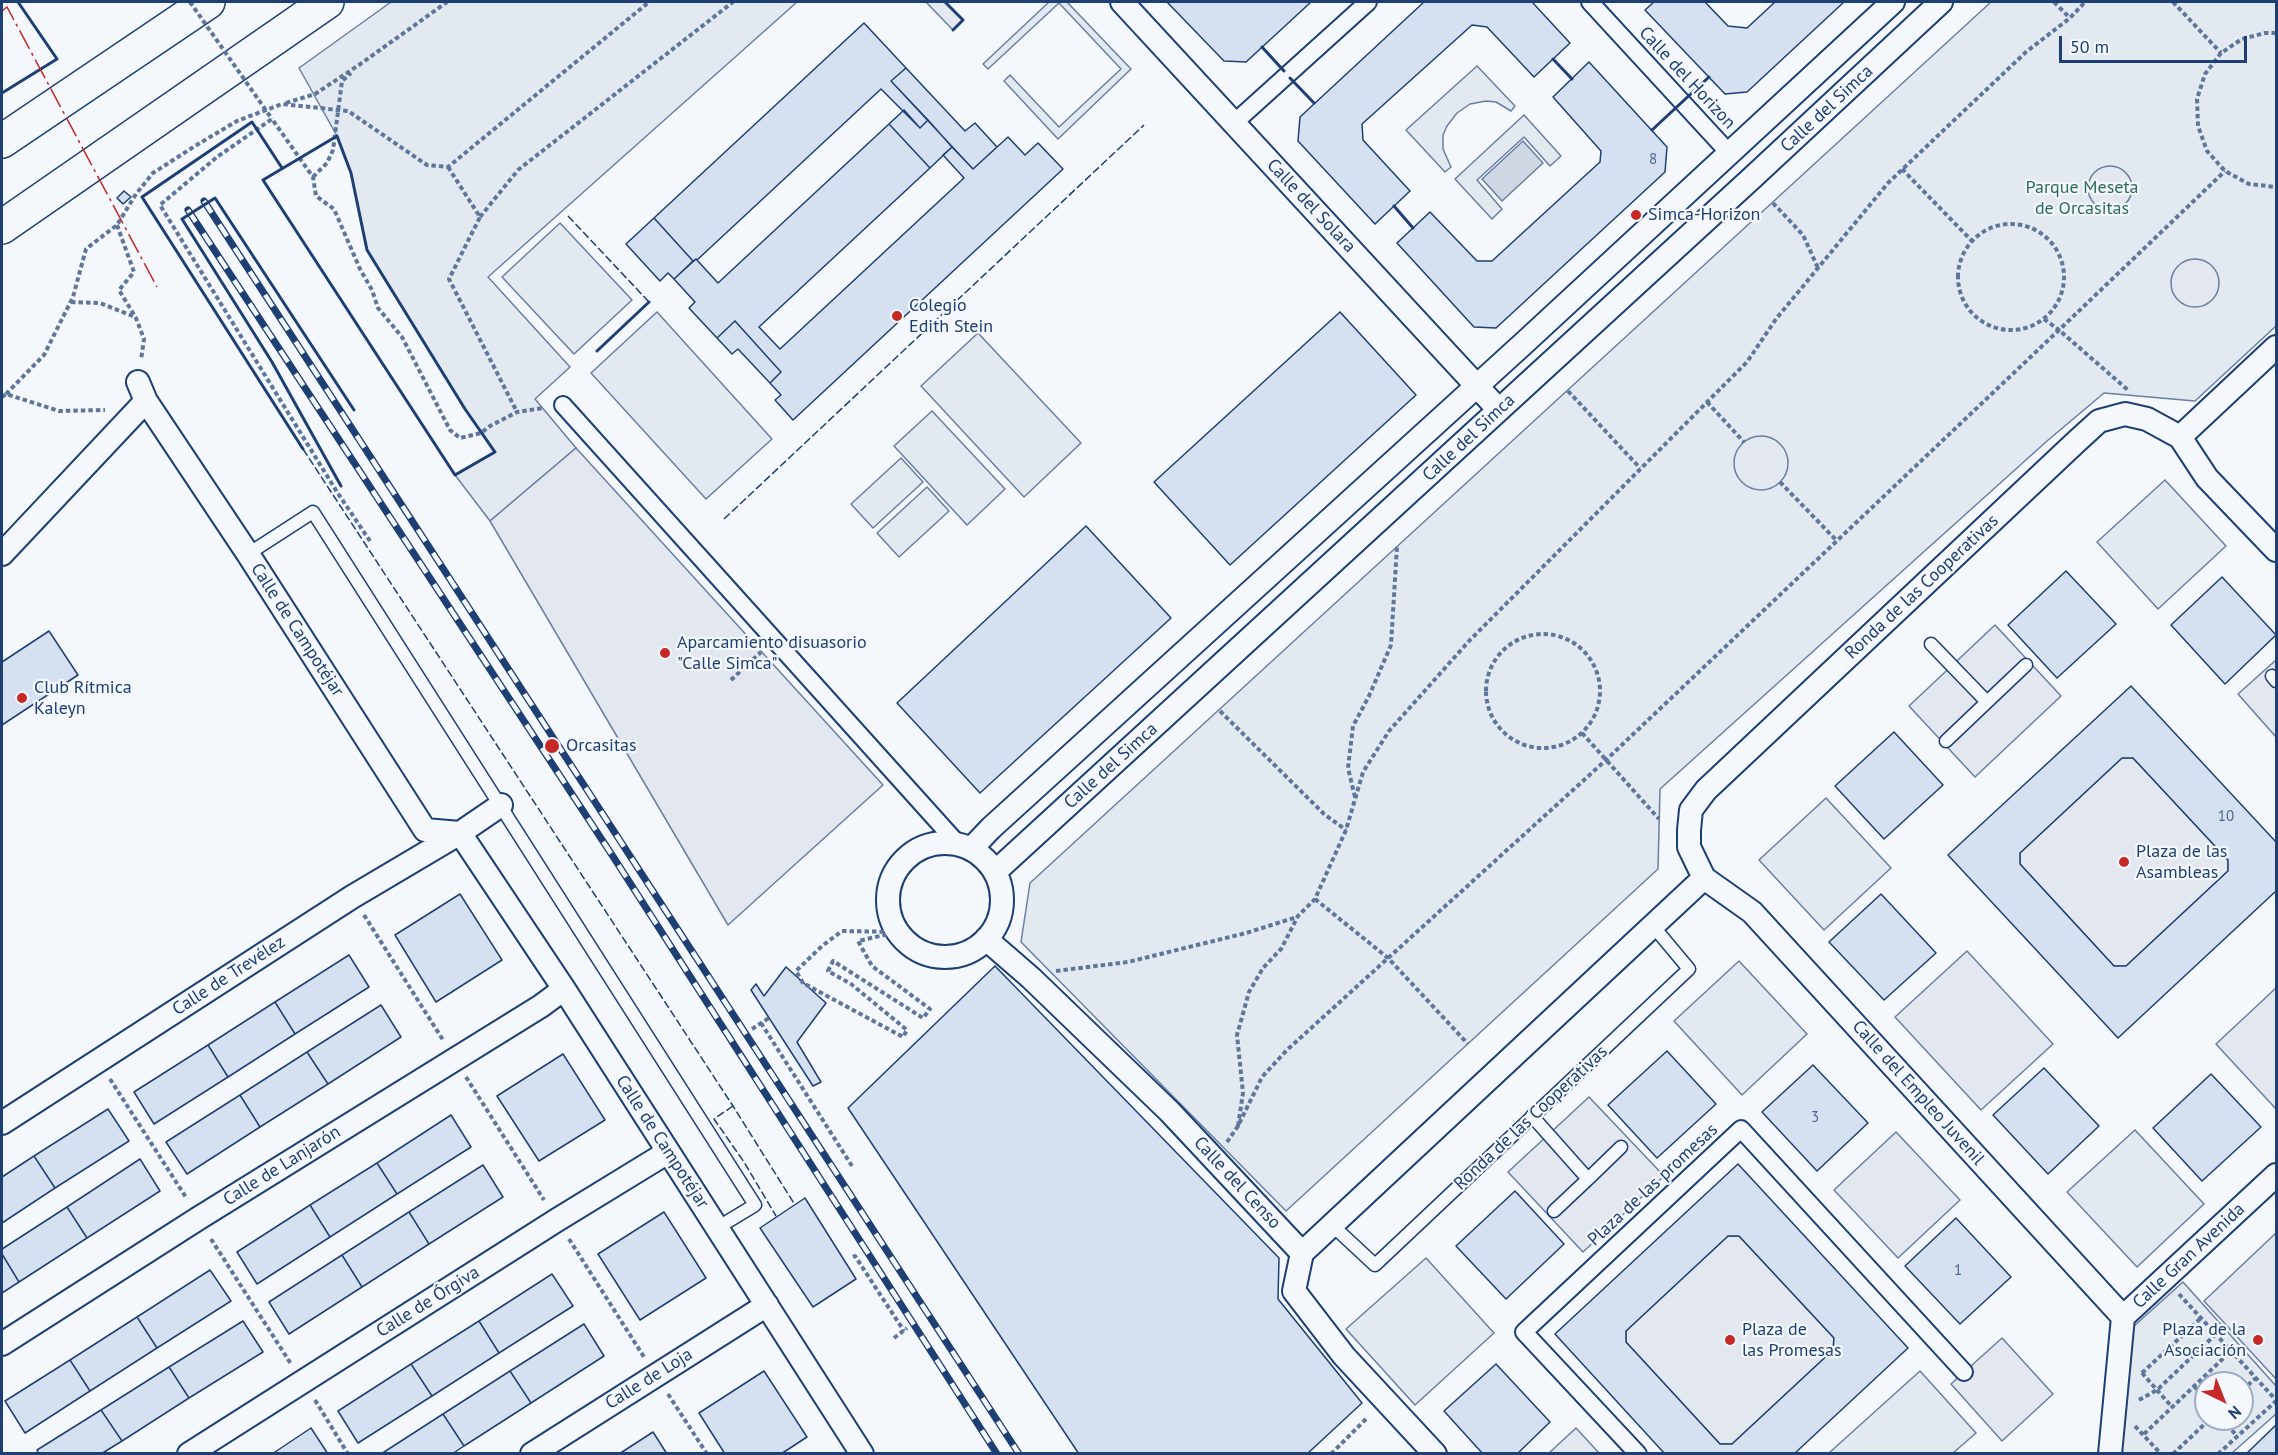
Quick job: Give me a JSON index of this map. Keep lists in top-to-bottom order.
{
  "streets": {
    "street": [
      "Calle del Horizon",
      "Calle del Simca",
      "Calle del Solara",
      "Ronda de las Cooperativas",
      "Calle de Campotéjar",
      "Calle de Trevélez",
      "Calle del Empleo Juvenil",
      "Calle de Lanjarón",
      "Calle del Censo",
      "Plaza de las promesas",
      "Calle Gran Avenida",
      "Calle de Órgiva",
      "Calle de Loja"
    ]
  },
  "crossings": [
    ["Calle del Horizon", "Calle del Simca"],
    ["Calle del Simca", "Calle del Solara"],
    ["Calle del Simca", "Calle del Censo"],
    ["Ronda de las Cooperativas", "Calle del Empleo Juvenil"],
    ["Calle de Campotéjar", "Calle de Trevélez"],
    ["Calle de Campotéjar", "Calle de Lanjarón"],
    ["Calle de Campotéjar", "Calle de Órgiva"],
    ["Calle de Campotéjar", "Calle de Loja"],
    ["Calle del Empleo Juvenil", "Calle Gran Avenida"]
  ],
  "parks": ["Parque Meseta de Orcasitas"],
  "places": [
    "Simca-Horizon",
    "Colegio Edith Stein",
    "Aparcamiento disuasorio \"Calle Simca\"",
    "Club Rítmica Kaleyn",
    "Orcasitas",
    "Plaza de las Asambleas",
    "Plaza de las Promesas",
    "Plaza de la Asociación"
  ],
  "house_numbers": [
    "8",
    "10",
    "3",
    "1"
  ],
  "scale_bar": "50 m",
  "north": "bottom right"
}
